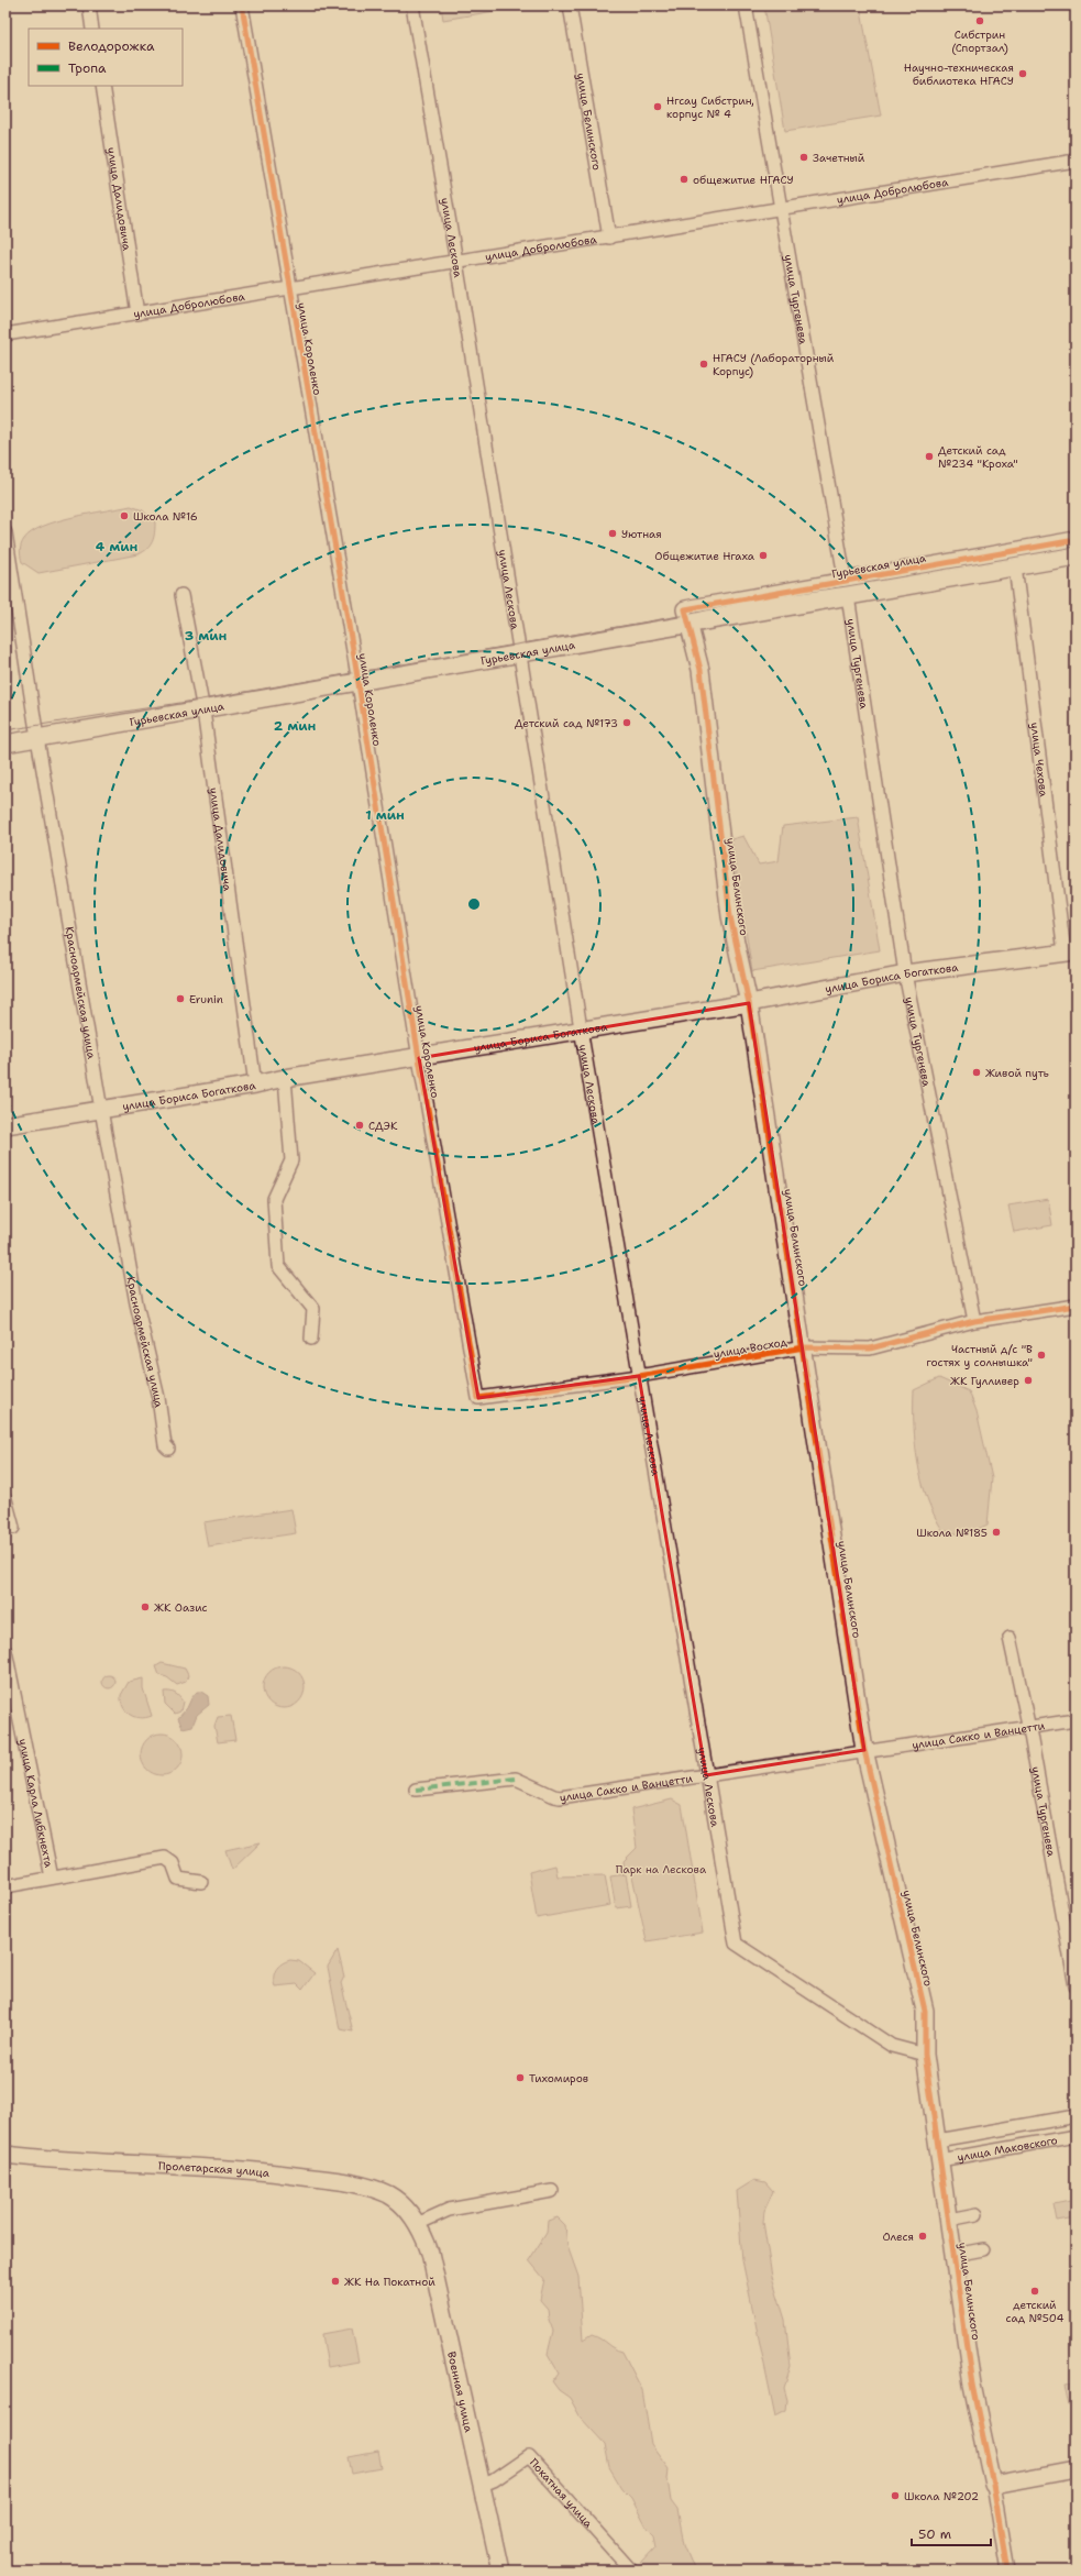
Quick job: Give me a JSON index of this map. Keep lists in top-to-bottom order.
{
  "streets": {
    "street": [
      "улица Белинского",
      "улица Добролюбова",
      "улица Далидовича",
      "улица Лескова",
      "улица Тургенева",
      "улица Короленко",
      "Гурьевская улица",
      "улица Чехова",
      "улица Бориса Богаткова",
      "Красноармейская улица",
      "улица Восход",
      "улица Сакко и Ванцетти",
      "улица Карла Либкнехта",
      "улица Маковского",
      "Пролетарская улица",
      "Военная улица",
      "Покатная улица"
    ]
  },
  "crossings": [
    ["улица Белинского", "улица Добролюбова"],
    ["улица Белинского", "улица Лескова"],
    ["улица Белинского", "Гурьевская улица"],
    ["улица Белинского", "улица Бориса Богаткова"],
    ["улица Белинского", "улица Восход"],
    ["улица Белинского", "улица Сакко и Ванцетти"],
    ["улица Белинского", "улица Маковского"],
    ["улица Добролюбова", "улица Далидовича"],
    ["улица Добролюбова", "улица Лескова"],
    ["улица Добролюбова", "улица Тургенева"],
    ["улица Добролюбова", "улица Короленко"],
    ["улица Далидовича", "Гурьевская улица"],
    ["улица Далидовича", "улица Бориса Богаткова"],
    ["улица Лескова", "Гурьевская улица"],
    ["улица Лескова", "улица Бориса Богаткова"],
    ["улица Лескова", "улица Восход"],
    ["улица Лескова", "улица Сакко и Ванцетти"],
    ["улица Тургенева", "Гурьевская улица"],
    ["улица Тургенева", "улица Бориса Богаткова"],
    ["улица Тургенева", "улица Восход"],
    ["улица Тургенева", "улица Сакко и Ванцетти"],
    ["улица Короленко", "Гурьевская улица"],
    ["улица Короленко", "улица Бориса Богаткова"],
    ["улица Короленко", "улица Восход"],
    ["Гурьевская улица", "улица Чехова"],
    ["Гурьевская улица", "Красноармейская улица"],
    ["улица Чехова", "улица Бориса Богаткова"],
    ["улица Бориса Богаткова", "Красноармейская улица"],
    ["Пролетарская улица", "Военная улица"],
    ["Военная улица", "Покатная улица"]
  ],
  "parks": ["Парк на Лескова"],
  "places": [
    "Сибстрин (Спортзал)",
    "Научно-техническая библиотека НГАСУ",
    "Нгсау Сибстрин, корпус № 4",
    "Зачетный",
    "общежитие НГАСУ",
    "НГАСУ (Лабораторный Корпус)",
    "Детский сад №234 \"Кроха\"",
    "Школа №16",
    "Уютная",
    "Общежитие Нгаха",
    "Детский сад №173",
    "Erunin",
    "Живой путь",
    "СДЭК",
    "Частный д/c \"В гостях у солнышка\"",
    "ЖК Гулливер",
    "Школа №185",
    "ЖК Оазис",
    "Тихомиров",
    "Олеся",
    "ЖК На Покатной",
    "детский сад №504",
    "Школа №202"
  ],
  "legend": ["Велодорожка", "Тропа"],
  "scale_bar": "50 m",
  "rings": [
    "4 мин",
    "3 мин",
    "2 мин",
    "1 мин"
  ]
}
